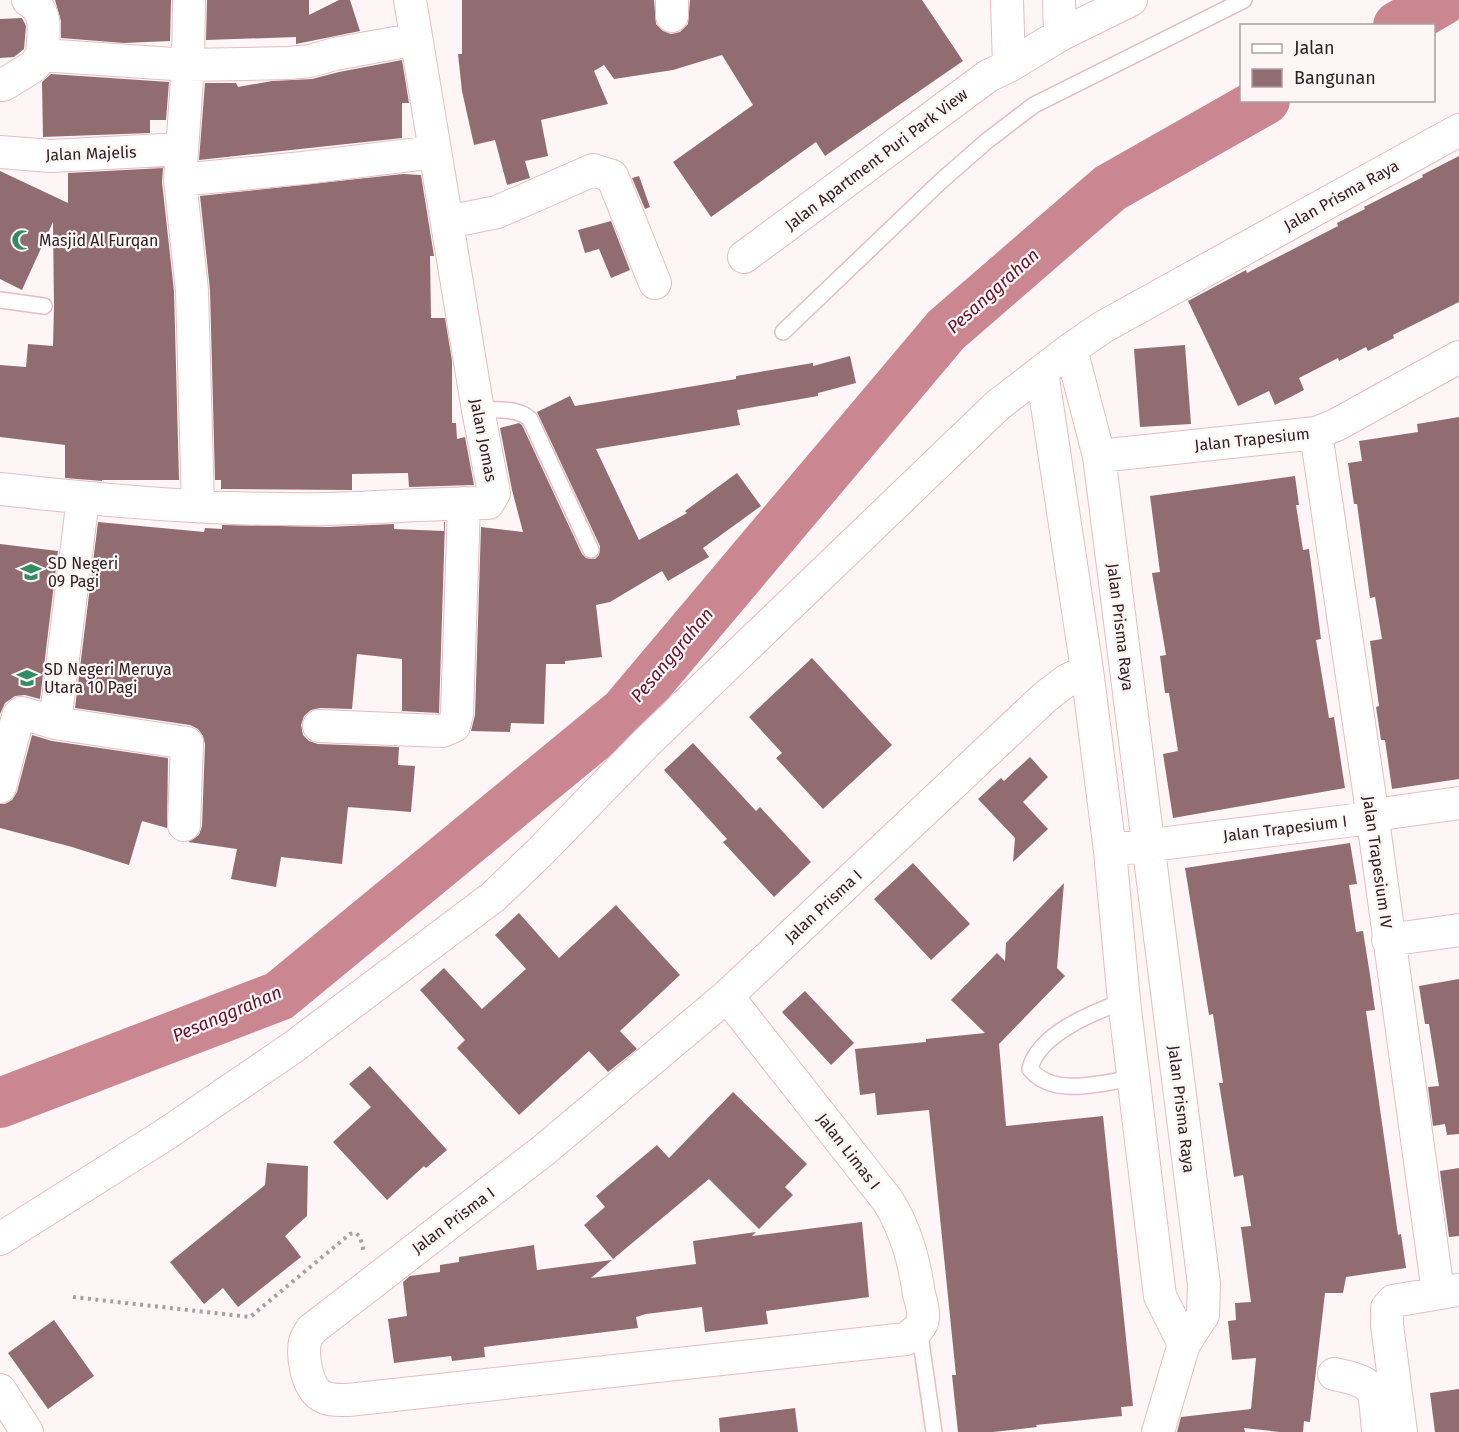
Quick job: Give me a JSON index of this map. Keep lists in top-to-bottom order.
{
  "streets": {
    "street": [
      "Jalan Majelis",
      "Jalan Apartment Puri Park View",
      "Jalan Prisma Raya",
      "Jalan Trapesium",
      "Jalan Jomas",
      "Jalan Trapesium I",
      "Jalan Trapesium IV",
      "Jalan Prisma I",
      "Jalan Limas I"
    ]
  },
  "crossings": [
    ["Jalan Prisma Raya", "Jalan Trapesium"],
    ["Jalan Prisma Raya", "Jalan Trapesium I"],
    ["Jalan Trapesium", "Jalan Trapesium IV"],
    ["Jalan Trapesium I", "Jalan Trapesium IV"],
    ["Jalan Prisma I", "Jalan Limas I"]
  ],
  "water": ["Pesanggrahan"],
  "places": {
    "mosque": ["Masjid Al Furqan"],
    "school or university": ["SD Negeri 09 Pagi", "SD Negeri Meruya Utara 10 Pagi"]
  },
  "legend": ["Jalan", "Bangunan"]
}
